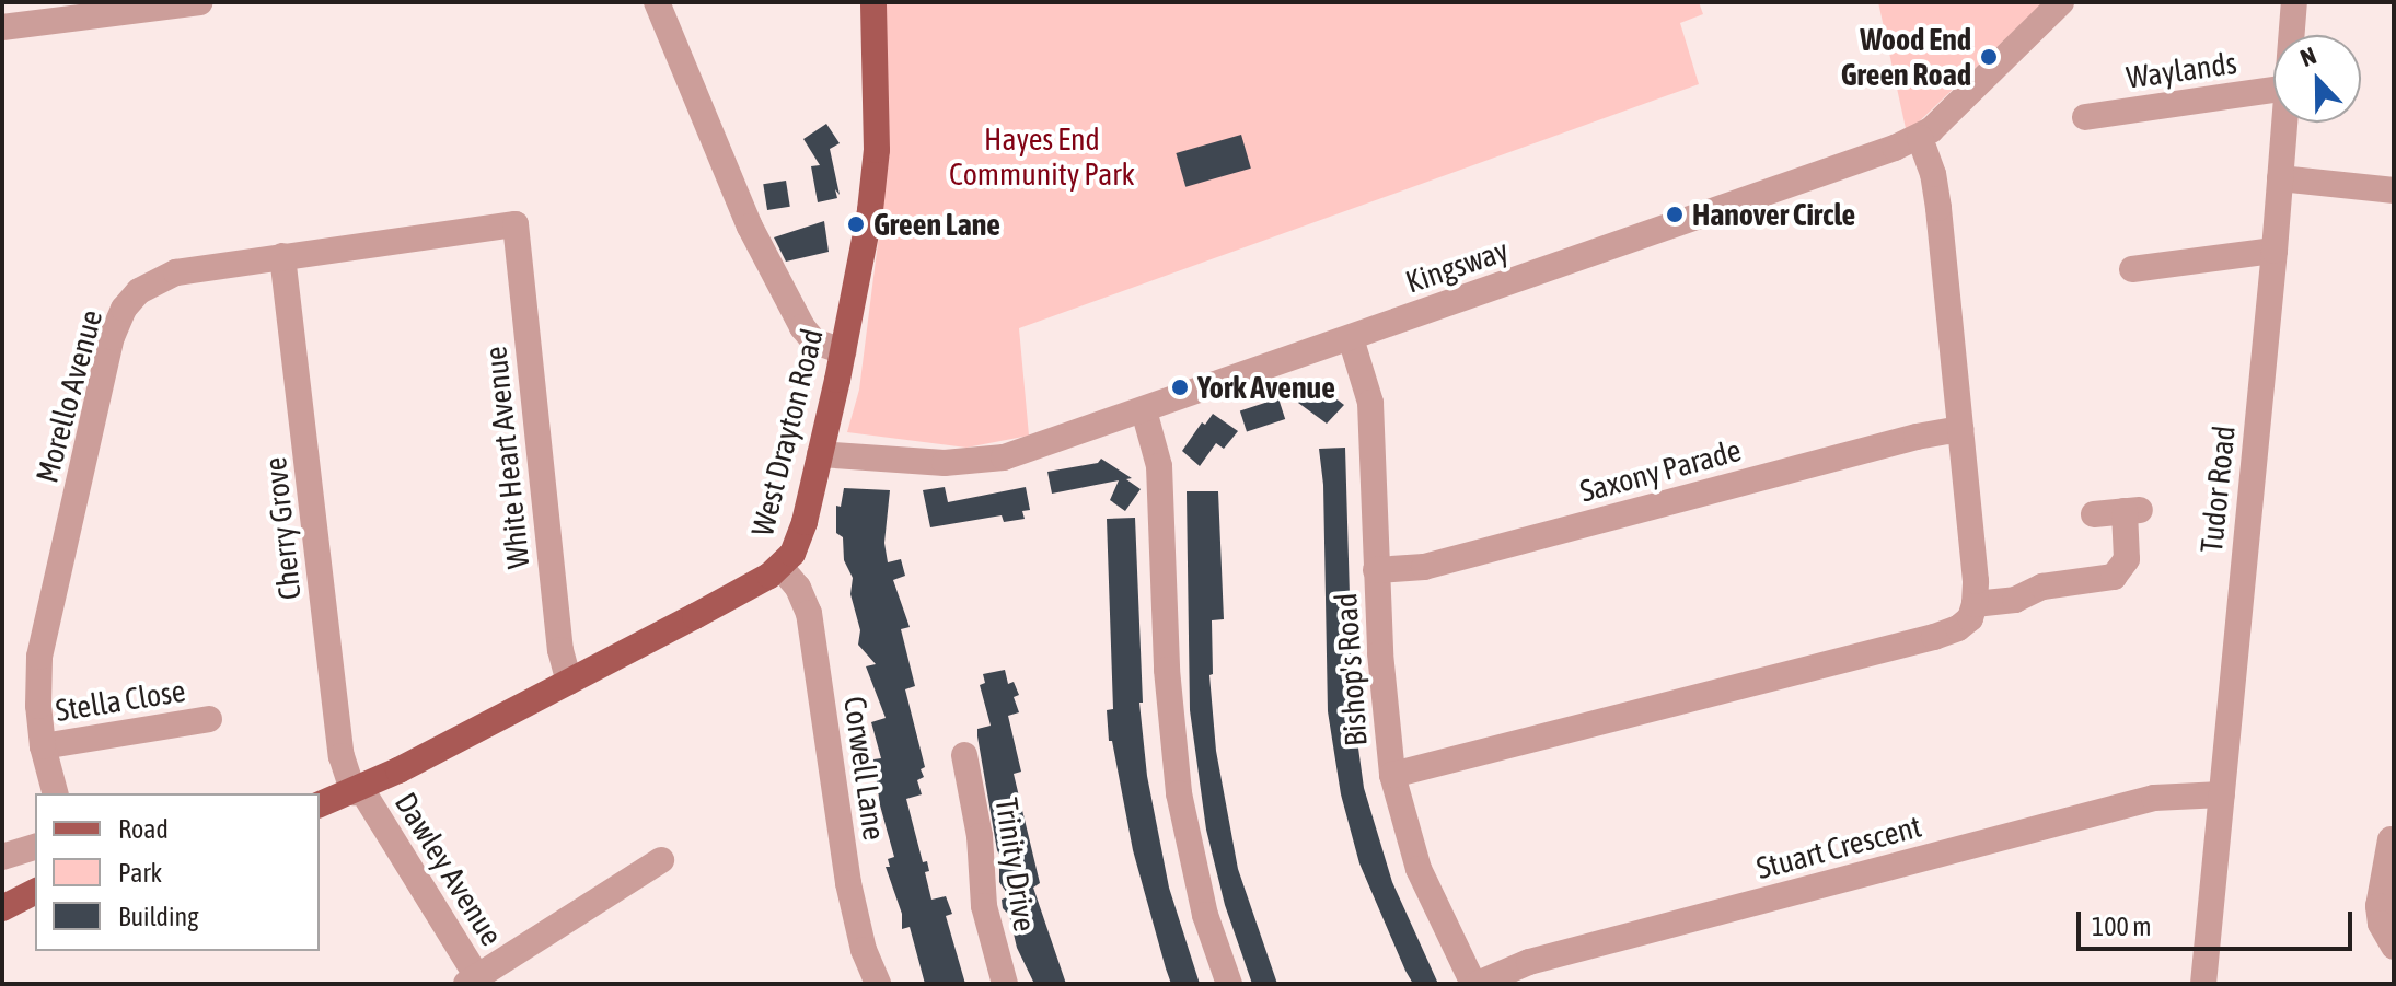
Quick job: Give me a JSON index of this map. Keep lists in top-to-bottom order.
{
  "streets": {
    "main road": ["West Drayton Road"],
    "street": [
      "Waylands",
      "Kingsway",
      "Morello Avenue",
      "White Heart Avenue",
      "Saxony Parade",
      "Tudor Road",
      "Cherry Grove",
      "Bishop's Road",
      "Stella Close",
      "Corwell Lane",
      "Stuart Crescent",
      "Trinity Drive",
      "Dawley Avenue"
    ]
  },
  "crossings": [
    ["Kingsway", "West Drayton Road"],
    ["Kingsway", "Bishop's Road"],
    ["Morello Avenue", "White Heart Avenue"],
    ["Morello Avenue", "Cherry Grove"],
    ["Morello Avenue", "Stella Close"],
    ["West Drayton Road", "White Heart Avenue"],
    ["West Drayton Road", "Cherry Grove"],
    ["West Drayton Road", "Corwell Lane"],
    ["West Drayton Road", "Dawley Avenue"],
    ["Saxony Parade", "Bishop's Road"],
    ["Tudor Road", "Stuart Crescent"],
    ["Cherry Grove", "Dawley Avenue"],
    ["Bishop's Road", "Stuart Crescent"]
  ],
  "parks": ["Hayes End Community Park"],
  "places": [
    "Wood End Green Road",
    "Hanover Circle",
    "Green Lane",
    "York Avenue"
  ],
  "legend": ["Road", "Park", "Building"],
  "scale_bar": "100 m",
  "north": "top"
}
